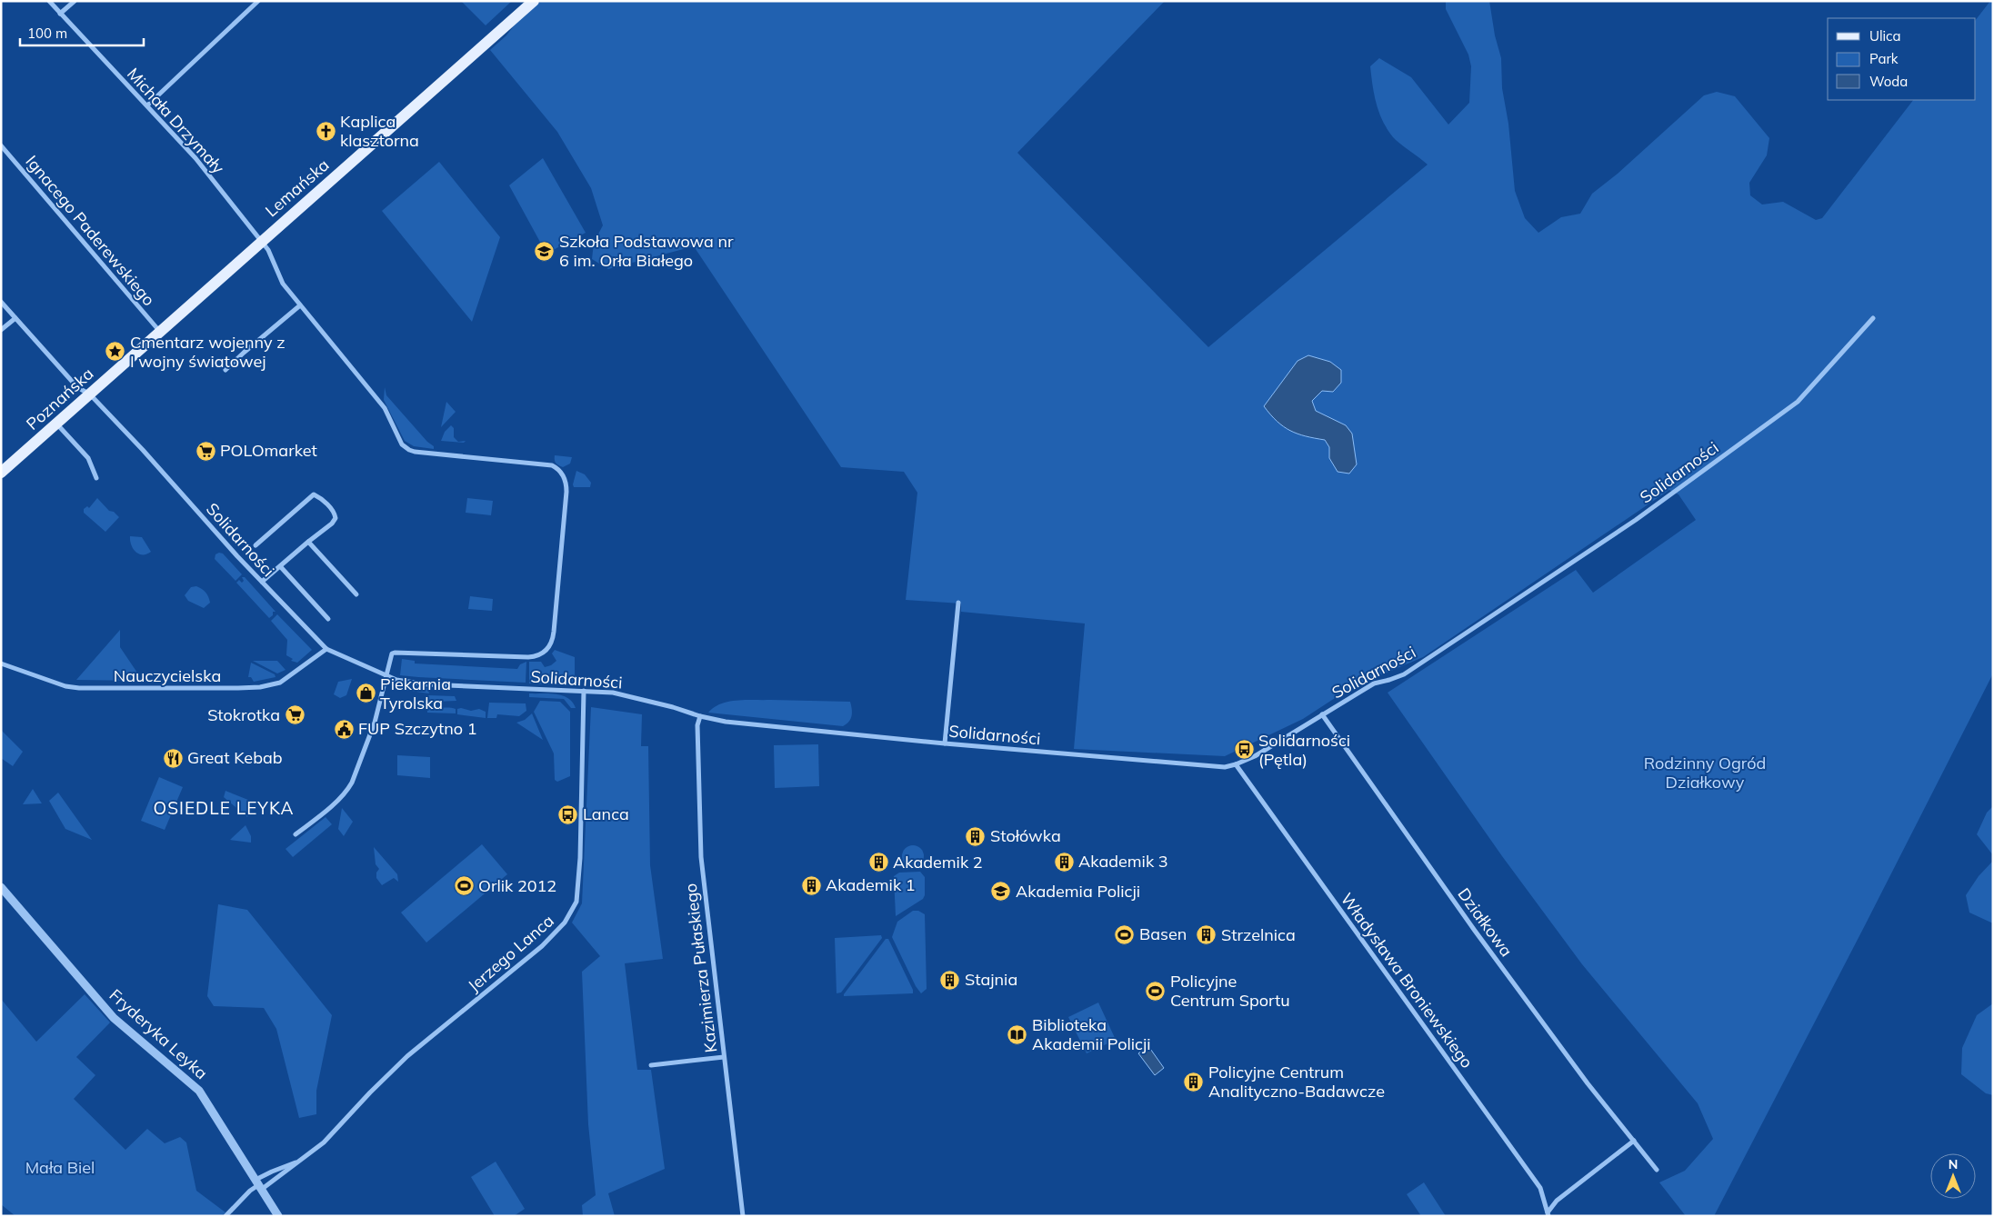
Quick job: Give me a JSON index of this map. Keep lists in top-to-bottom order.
{
  "streets": {
    "main road": ["Lemańska", "Poznańska"],
    "street": [
      "Michała Drzymały",
      "Ignacego Paderewskiego",
      "Solidarności",
      "Nauczycielska",
      "Działkowa",
      "Jerzego Lanca",
      "Kazimierza Pułaskiego",
      "Władysława Broniewskiego",
      "Fryderyka Leyka"
    ]
  },
  "crossings": [
    ["Michała Drzymały", "Lemańska"],
    ["Michała Drzymały", "Solidarności"],
    ["Lemańska", "Ignacego Paderewskiego"],
    ["Lemańska", "Poznańska"],
    ["Ignacego Paderewskiego", "Poznańska"],
    ["Poznańska", "Solidarności"],
    ["Solidarności", "Nauczycielska"],
    ["Solidarności", "Działkowa"],
    ["Solidarności", "Jerzego Lanca"],
    ["Solidarności", "Kazimierza Pułaskiego"],
    ["Solidarności", "Władysława Broniewskiego"],
    ["Jerzego Lanca", "Fryderyka Leyka"]
  ],
  "districts": ["OSIEDLE LEYKA"],
  "parks": ["Rodzinny Ogród Działkowy", "Mała Biel"],
  "places": {
    "church": ["Kaplica klasztorna"],
    "school or university": ["Szkoła Podstawowa nr 6 im. Orła Białego", "Akademia Policji"],
    "place": ["Cmentarz wojenny z I wojny światowej"],
    "supermarket": ["POLOmarket", "Stokrotka"],
    "shop": ["Piekarnia Tyrolska"],
    "public building": ["FUP Szczytno 1"],
    "bus stop": ["Solidarności (Pętla)", "Lanca"],
    "restaurant": ["Great Kebab"],
    "building": [
      "Stołówka",
      "Akademik 3",
      "Akademik 2",
      "Akademik 1",
      "Strzelnica",
      "Stajnia",
      "Policyjne Centrum Analityczno-Badawcze"
    ],
    "sports": ["Orlik 2012", "Basen", "Policyjne Centrum Sportu"],
    "library": ["Biblioteka Akademii Policji"]
  },
  "legend": ["Ulica", "Park", "Woda"],
  "scale_bar": "100 m",
  "north": "top"
}
